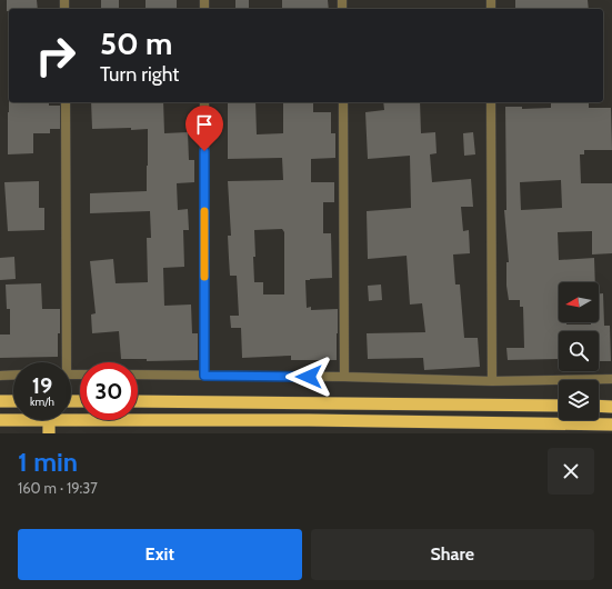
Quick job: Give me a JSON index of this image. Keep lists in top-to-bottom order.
{
  "north": "left",
  "page": {
    "turn": ["50 m", "Turn right"],
    "speed": "19 km/h",
    "limit": "30",
    "heading": ["1 min", "160 m · 19:37"],
    "buttons": ["Exit", "Share"]
  }
}
